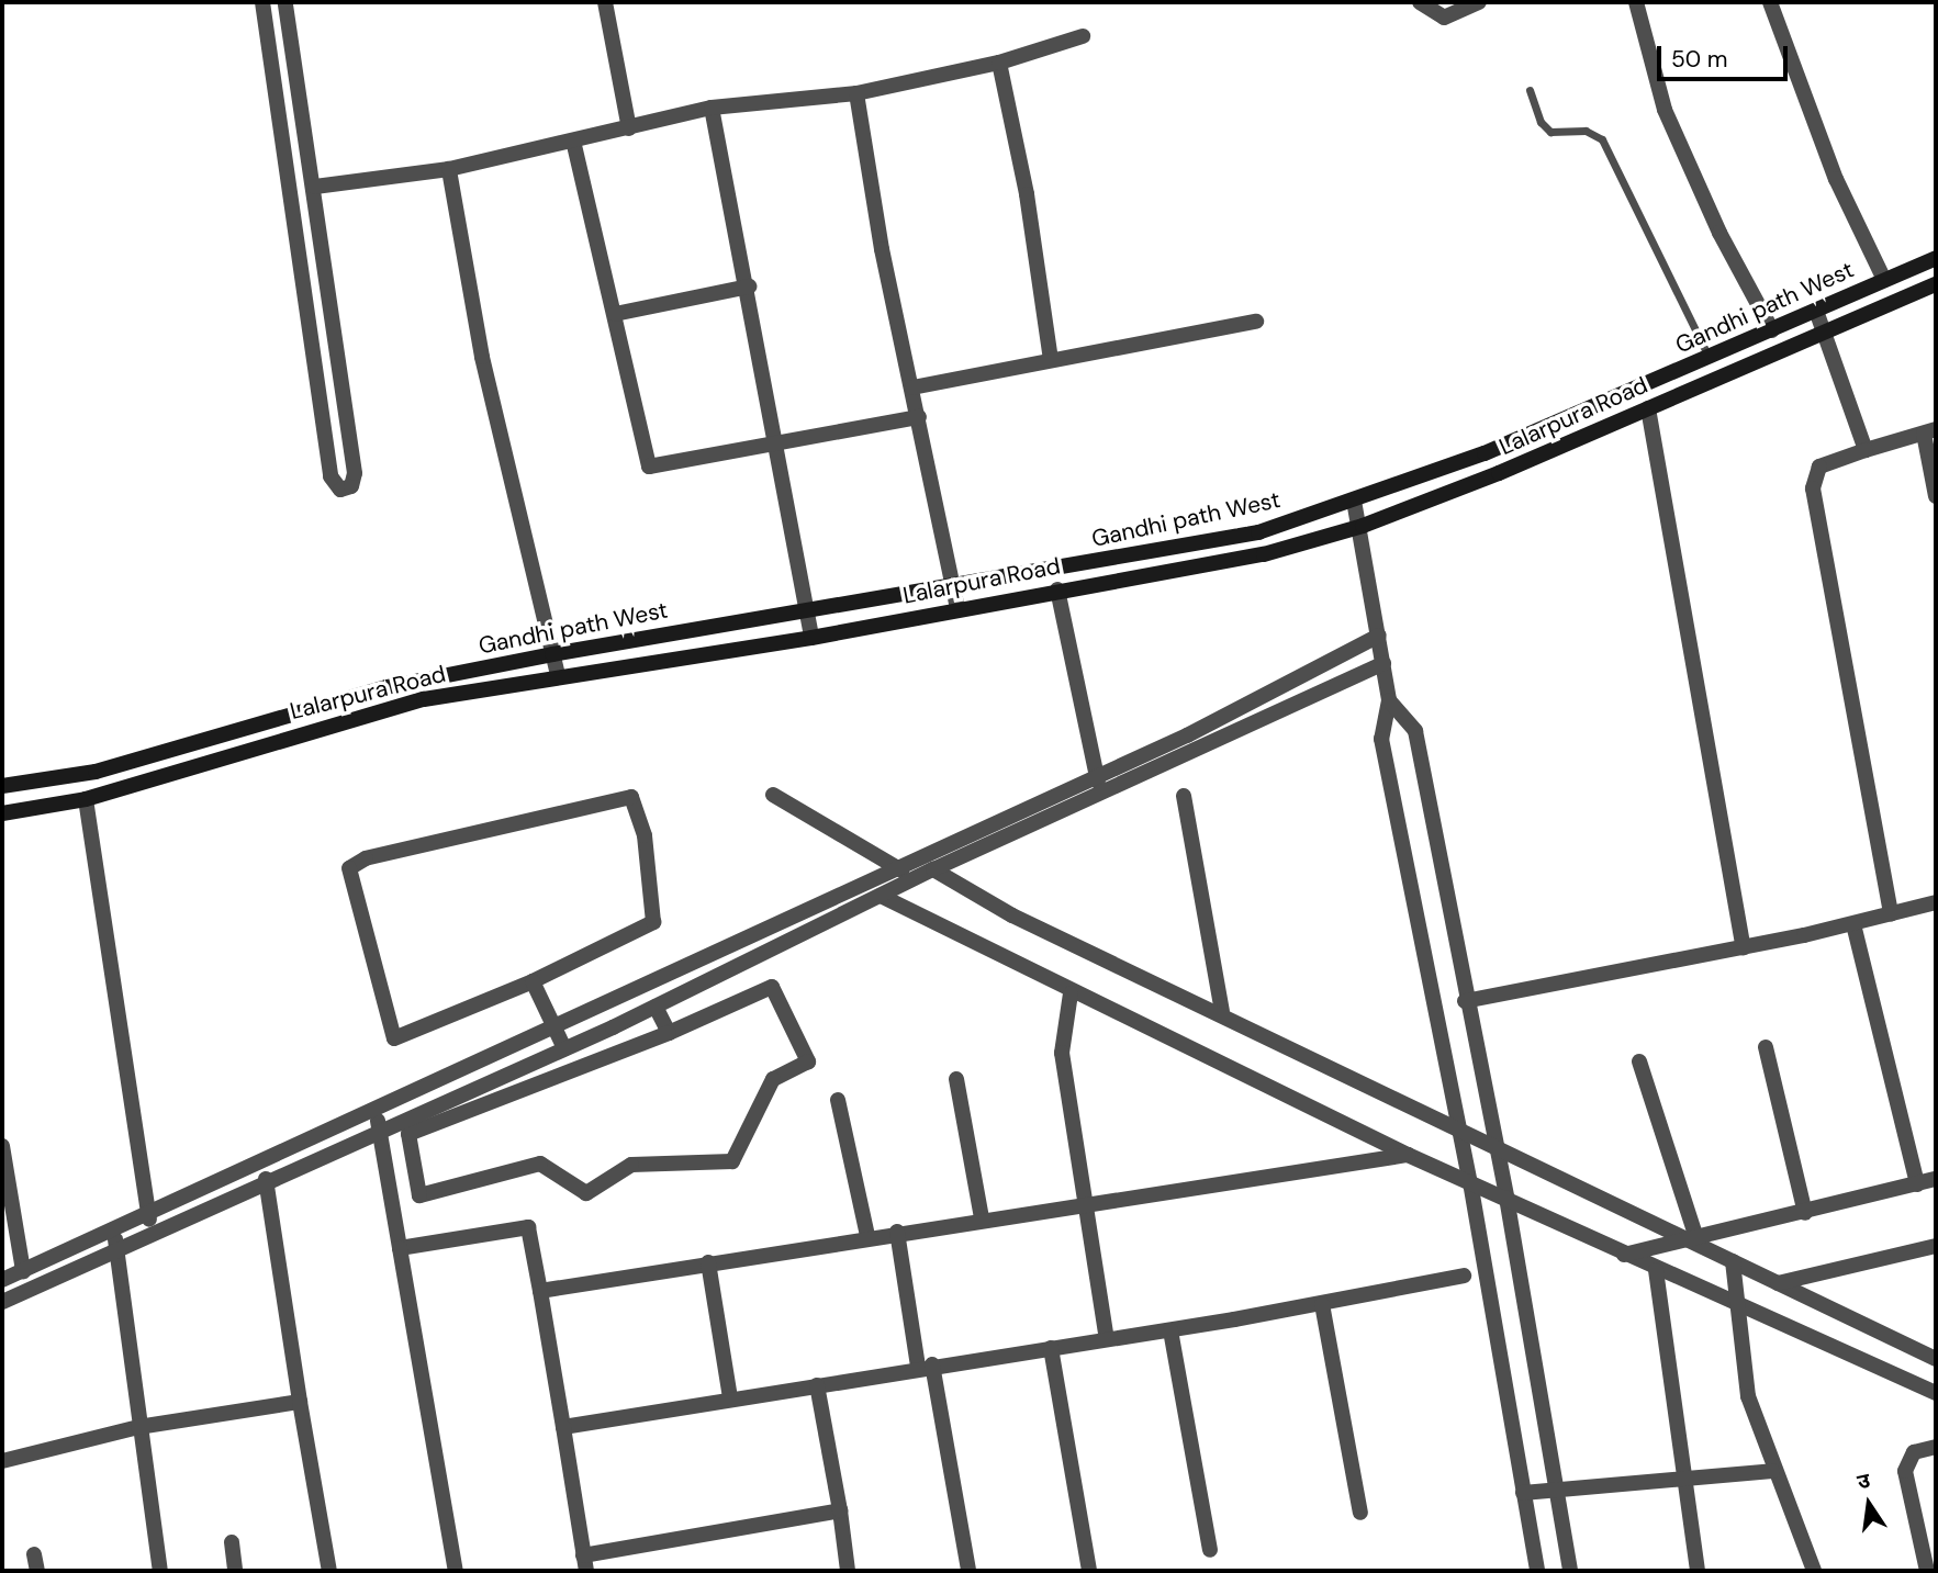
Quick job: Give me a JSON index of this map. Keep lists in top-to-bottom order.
{
  "streets": {
    "street": ["Gandhi path West", "Lalarpura Road"]
  },
  "scale_bar": "50 m",
  "north": "top"
}
